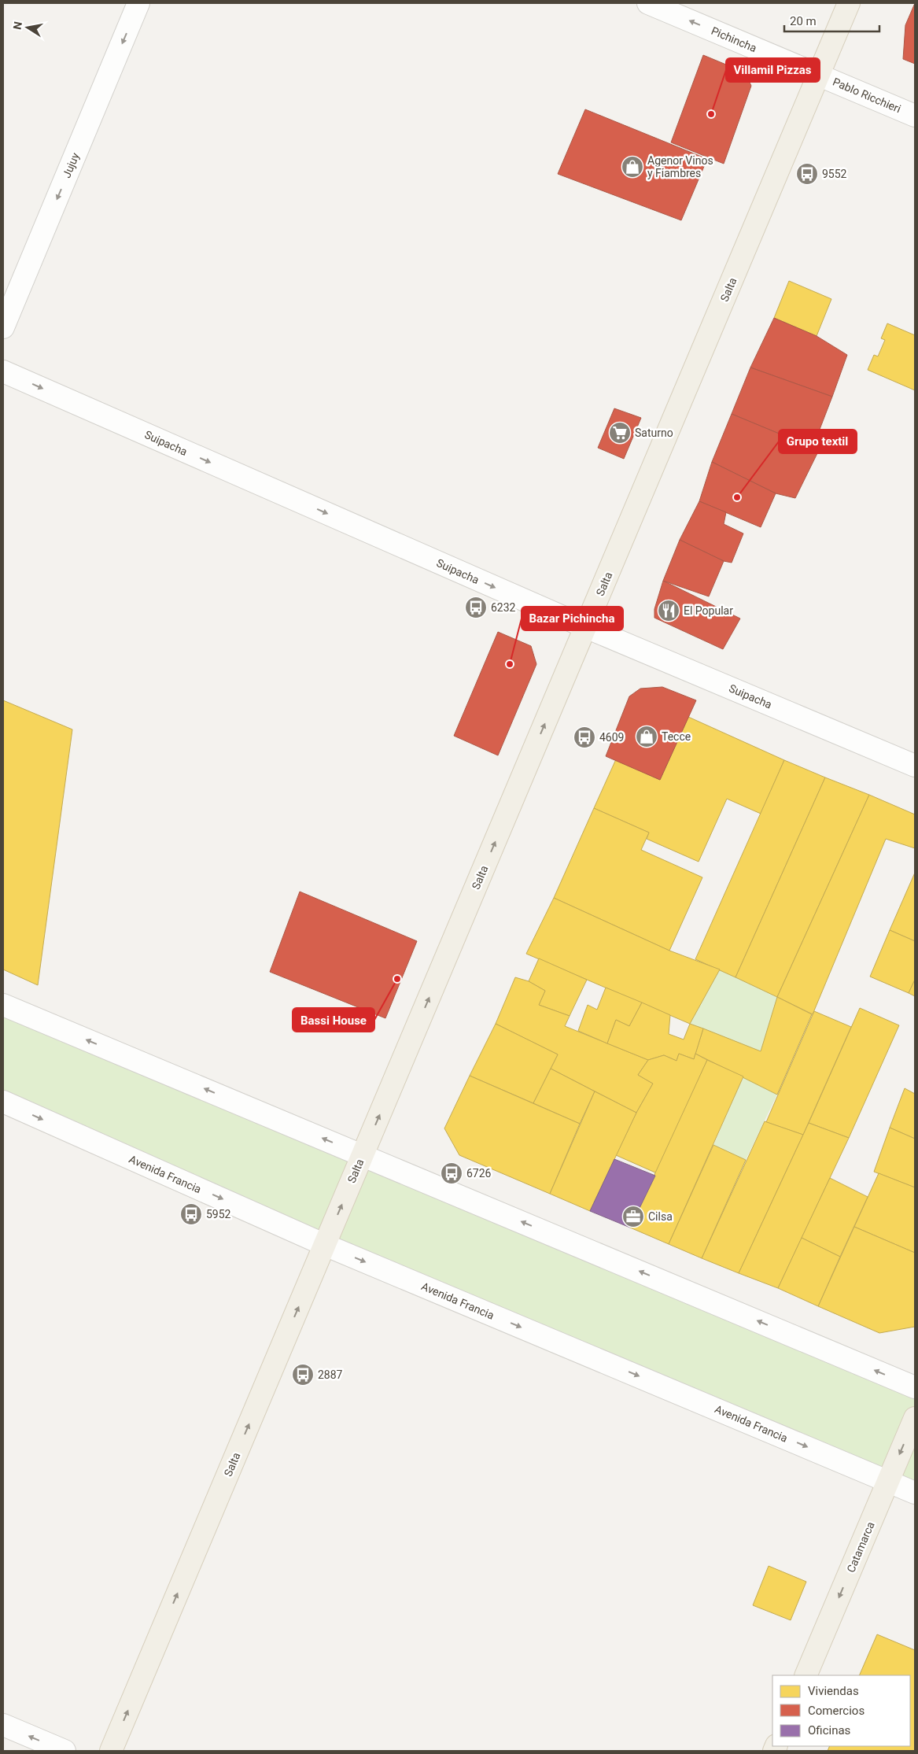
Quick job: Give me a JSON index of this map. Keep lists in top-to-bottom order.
{
  "streets": {
    "main road": ["Salta", "Catamarca"],
    "street": [
      "Pichincha",
      "Pablo Ricchieri",
      "Jujuy",
      "Suipacha",
      "Avenida Francia"
    ]
  },
  "crossings": [
    ["Pichincha", "Pablo Ricchieri"],
    ["Pichincha", "Salta"],
    ["Pablo Ricchieri", "Salta"],
    ["Salta", "Suipacha"],
    ["Salta", "Avenida Francia"],
    ["Avenida Francia", "Catamarca"]
  ],
  "one_way": [
    "Pichincha",
    "Jujuy",
    "Salta",
    "Suipacha",
    "Catamarca"
  ],
  "places": {
    "other": [
      "Villamil Pizzas",
      "Grupo textil",
      "Bazar Pichincha",
      "Bassi House"
    ],
    "shop": ["Agenor Vinos y Fiambres", "Tecce"],
    "bus stop": [
      "9552",
      "6232",
      "4609",
      "6726",
      "5952",
      "2887"
    ],
    "supermarket": ["Saturno"],
    "restaurant": ["El Popular"],
    "office": ["Cilsa"]
  },
  "legend": ["Viviendas", "Comercios", "Oficinas"],
  "scale_bar": "20 m",
  "north": "left"
}
